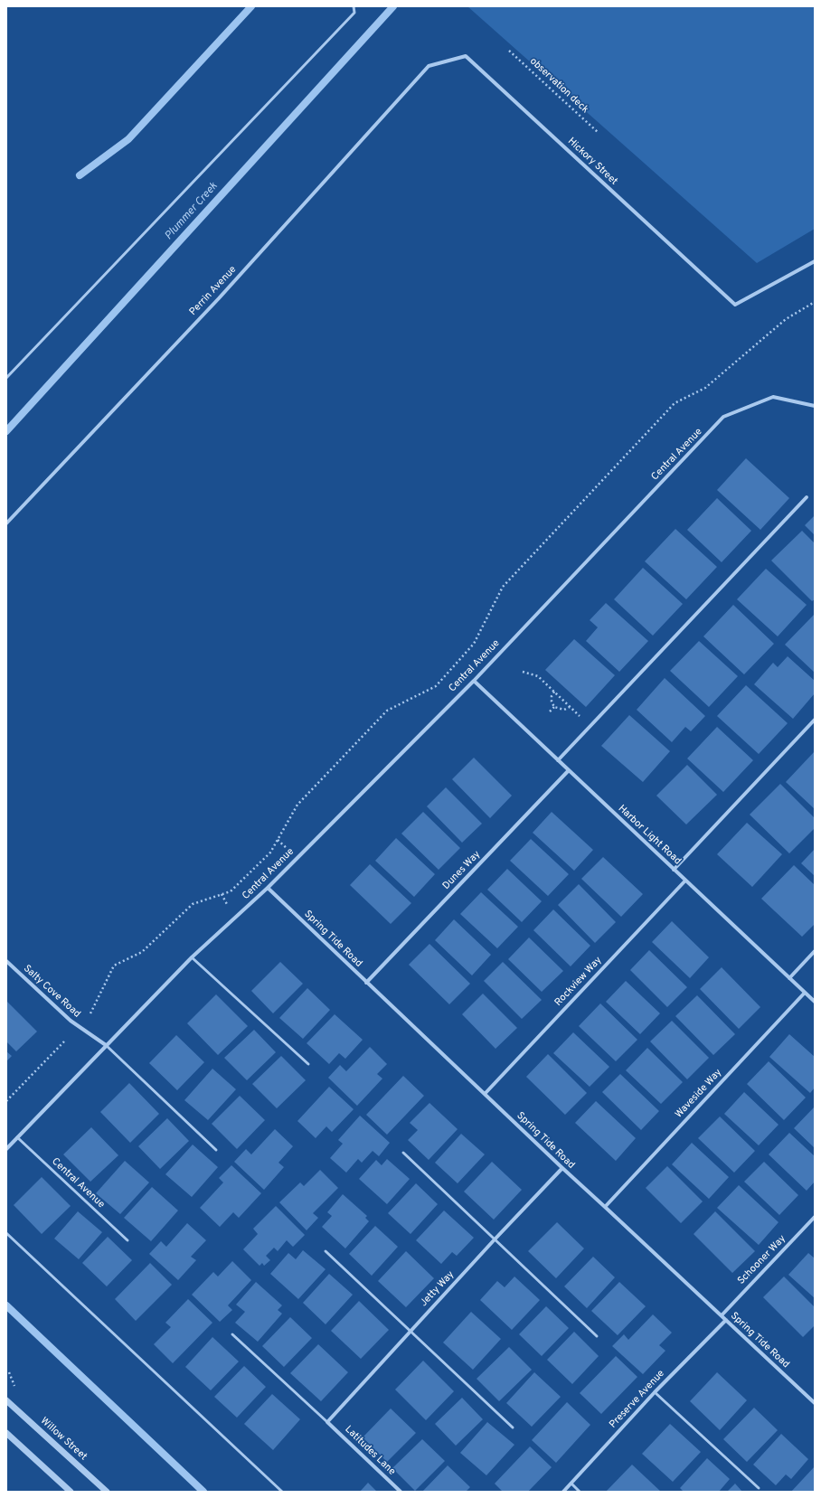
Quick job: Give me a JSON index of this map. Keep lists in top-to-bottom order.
{
  "streets": {
    "street": [
      "Hickory Street",
      "Perrin Avenue",
      "Central Avenue",
      "Harbor Light Road",
      "Dunes Way",
      "Spring Tide Road",
      "Rockview Way",
      "Salty Cove Road",
      "Waveside Way",
      "Schooner Way",
      "Jetty Way",
      "Preserve Avenue",
      "Willow Street",
      "Latitudes Lane"
    ],
    "path": ["observation deck"]
  },
  "crossings": [
    ["Hickory Street", "Perrin Avenue"],
    ["Central Avenue", "Harbor Light Road"],
    ["Central Avenue", "Spring Tide Road"],
    ["Central Avenue", "Salty Cove Road"],
    ["Harbor Light Road", "Dunes Way"],
    ["Harbor Light Road", "Rockview Way"],
    ["Harbor Light Road", "Waveside Way"],
    ["Dunes Way", "Spring Tide Road"],
    ["Spring Tide Road", "Rockview Way"],
    ["Spring Tide Road", "Waveside Way"],
    ["Spring Tide Road", "Schooner Way"],
    ["Spring Tide Road", "Jetty Way"],
    ["Spring Tide Road", "Preserve Avenue"],
    ["Jetty Way", "Latitudes Lane"]
  ],
  "water": ["Plummer Creek"]
}
